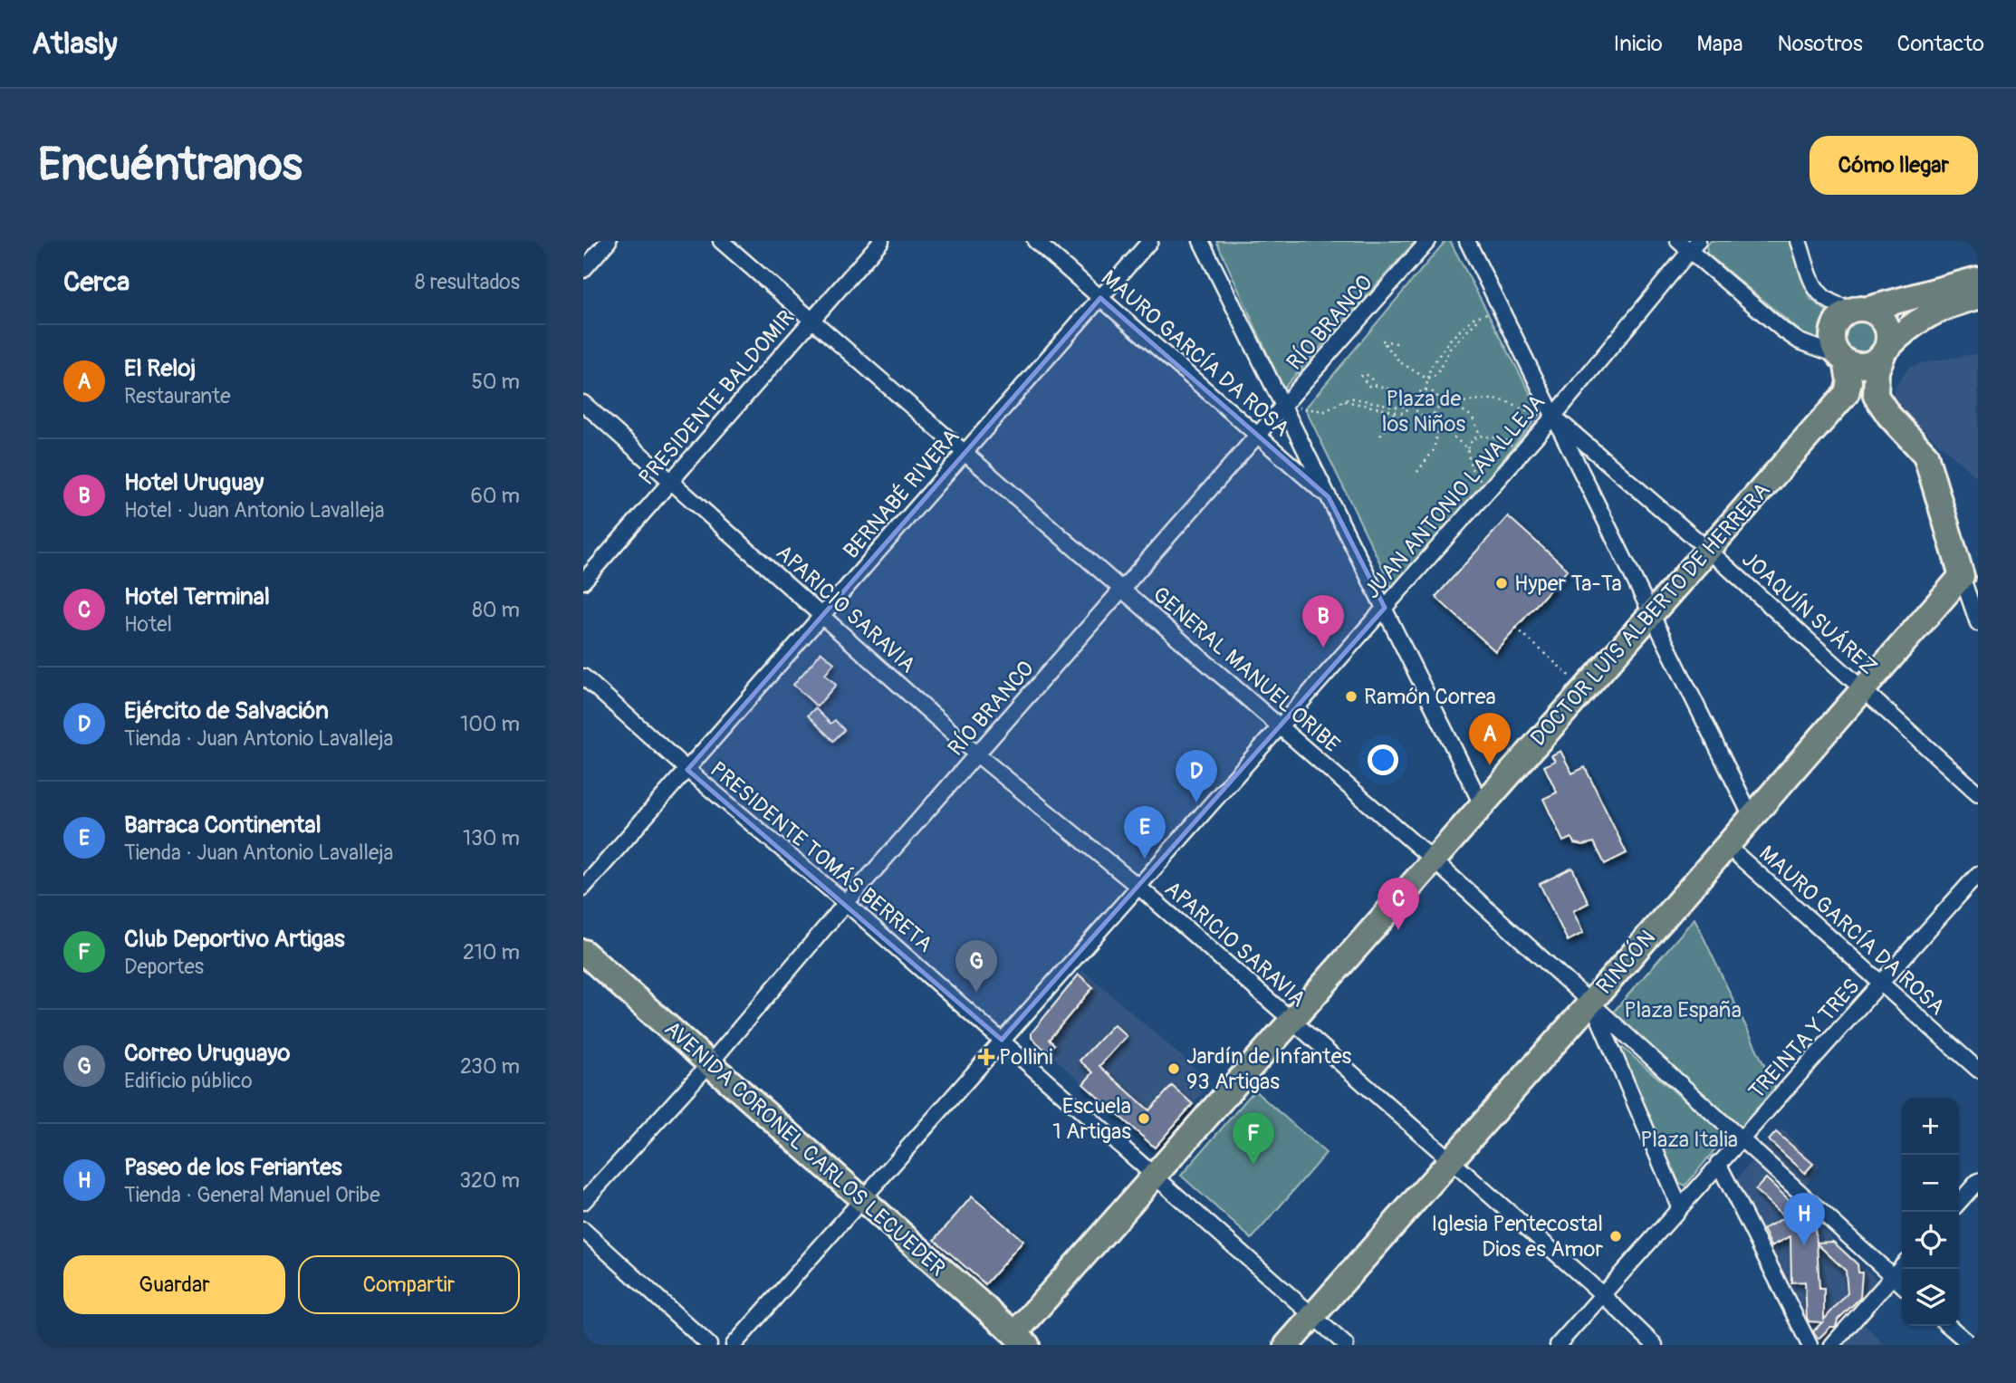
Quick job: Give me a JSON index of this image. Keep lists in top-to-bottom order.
{
  "streets": {
    "main road": ["DOCTOR LUIS ALBERTO DE HERRERA", "RINCÓN", "AVENIDA CORONEL CARLOS LECUEDER"],
    "street": [
      "RÍO BRANCO",
      "MAURO GARCÍA DA ROSA",
      "PRESIDENTE BALDOMIR",
      "BERNABÉ RIVERA",
      "JUAN ANTONIO LAVALLEJA",
      "APARICIO SARAVIA",
      "JOAQUÍN SUÁREZ",
      "GENERAL MANUEL ORIBE",
      "PRESIDENTE TOMÁS BERRETA",
      "TREINTA Y TRES"
    ]
  },
  "crossings": [
    ["RÍO BRANCO", "MAURO GARCÍA DA ROSA"],
    ["RÍO BRANCO", "APARICIO SARAVIA"],
    ["RÍO BRANCO", "GENERAL MANUEL ORIBE"],
    ["RÍO BRANCO", "PRESIDENTE TOMÁS BERRETA"],
    ["RÍO BRANCO", "AVENIDA CORONEL CARLOS LECUEDER"],
    ["MAURO GARCÍA DA ROSA", "BERNABÉ RIVERA"],
    ["MAURO GARCÍA DA ROSA", "RINCÓN"],
    ["MAURO GARCÍA DA ROSA", "TREINTA Y TRES"],
    ["PRESIDENTE BALDOMIR", "APARICIO SARAVIA"],
    ["PRESIDENTE BALDOMIR", "GENERAL MANUEL ORIBE"],
    ["BERNABÉ RIVERA", "APARICIO SARAVIA"],
    ["BERNABÉ RIVERA", "GENERAL MANUEL ORIBE"],
    ["BERNABÉ RIVERA", "PRESIDENTE TOMÁS BERRETA"],
    ["JUAN ANTONIO LAVALLEJA", "APARICIO SARAVIA"],
    ["JUAN ANTONIO LAVALLEJA", "JOAQUÍN SUÁREZ"],
    ["JUAN ANTONIO LAVALLEJA", "GENERAL MANUEL ORIBE"],
    ["JUAN ANTONIO LAVALLEJA", "PRESIDENTE TOMÁS BERRETA"],
    ["JUAN ANTONIO LAVALLEJA", "AVENIDA CORONEL CARLOS LECUEDER"],
    ["APARICIO SARAVIA", "DOCTOR LUIS ALBERTO DE HERRERA"],
    ["APARICIO SARAVIA", "RINCÓN"],
    ["APARICIO SARAVIA", "TREINTA Y TRES"],
    ["JOAQUÍN SUÁREZ", "DOCTOR LUIS ALBERTO DE HERRERA"],
    ["JOAQUÍN SUÁREZ", "RINCÓN"],
    ["DOCTOR LUIS ALBERTO DE HERRERA", "GENERAL MANUEL ORIBE"],
    ["DOCTOR LUIS ALBERTO DE HERRERA", "PRESIDENTE TOMÁS BERRETA"],
    ["DOCTOR LUIS ALBERTO DE HERRERA", "AVENIDA CORONEL CARLOS LECUEDER"],
    ["GENERAL MANUEL ORIBE", "RINCÓN"],
    ["GENERAL MANUEL ORIBE", "TREINTA Y TRES"],
    ["PRESIDENTE TOMÁS BERRETA", "RINCÓN"]
  ],
  "parks": ["Plaza de los Niños", "Plaza España", "Plaza Italia"],
  "places": {
    "other": [
      "Hyper Ta-Ta",
      "Ramón Correa",
      "Jardín de Infantes 93 Artigas",
      "Escuela 1 Artigas",
      "Iglesia Pentecostal Dios es Amor"
    ],
    "health": ["Pollini"]
  },
  "page": {
    "header": "Atlasly",
    "nav": [
      "Inicio",
      "Mapa",
      "Nosotros",
      "Contacto"
    ],
    "buttons": [
      "Cómo llegar",
      ["Guardar", "Compartir"]
    ],
    "title": "Encuéntranos",
    "heading": ["Cerca", "8 resultados"],
    "list": [
      {
        "mark": "A",
        "name": "El Reloj",
        "note": "Restaurante",
        "value": "50 m"
      },
      {
        "mark": "B",
        "name": "Hotel Uruguay",
        "note": "Hotel · Juan Antonio Lavalleja",
        "value": "60 m"
      },
      {
        "mark": "C",
        "name": "Hotel Terminal",
        "note": "Hotel",
        "value": "80 m"
      },
      {
        "mark": "D",
        "name": "Ejército de Salvación",
        "note": "Tienda · Juan Antonio Lavalleja",
        "value": "100 m"
      },
      {
        "mark": "E",
        "name": "Barraca Continental",
        "note": "Tienda · Juan Antonio Lavalleja",
        "value": "130 m"
      },
      {
        "mark": "F",
        "name": "Club Deportivo Artigas",
        "note": "Deportes",
        "value": "210 m"
      },
      {
        "mark": "G",
        "name": "Correo Uruguayo",
        "note": "Edificio público",
        "value": "230 m"
      },
      {
        "mark": "H",
        "name": "Paseo de los Feriantes",
        "note": "Tienda · General Manuel Oribe",
        "value": "320 m"
      }
    ],
    "pins": [
      "B",
      "A",
      "D",
      "E",
      "C",
      "G",
      "F",
      "H"
    ],
    "map_buttons": ["+", "−"]
  }
}
